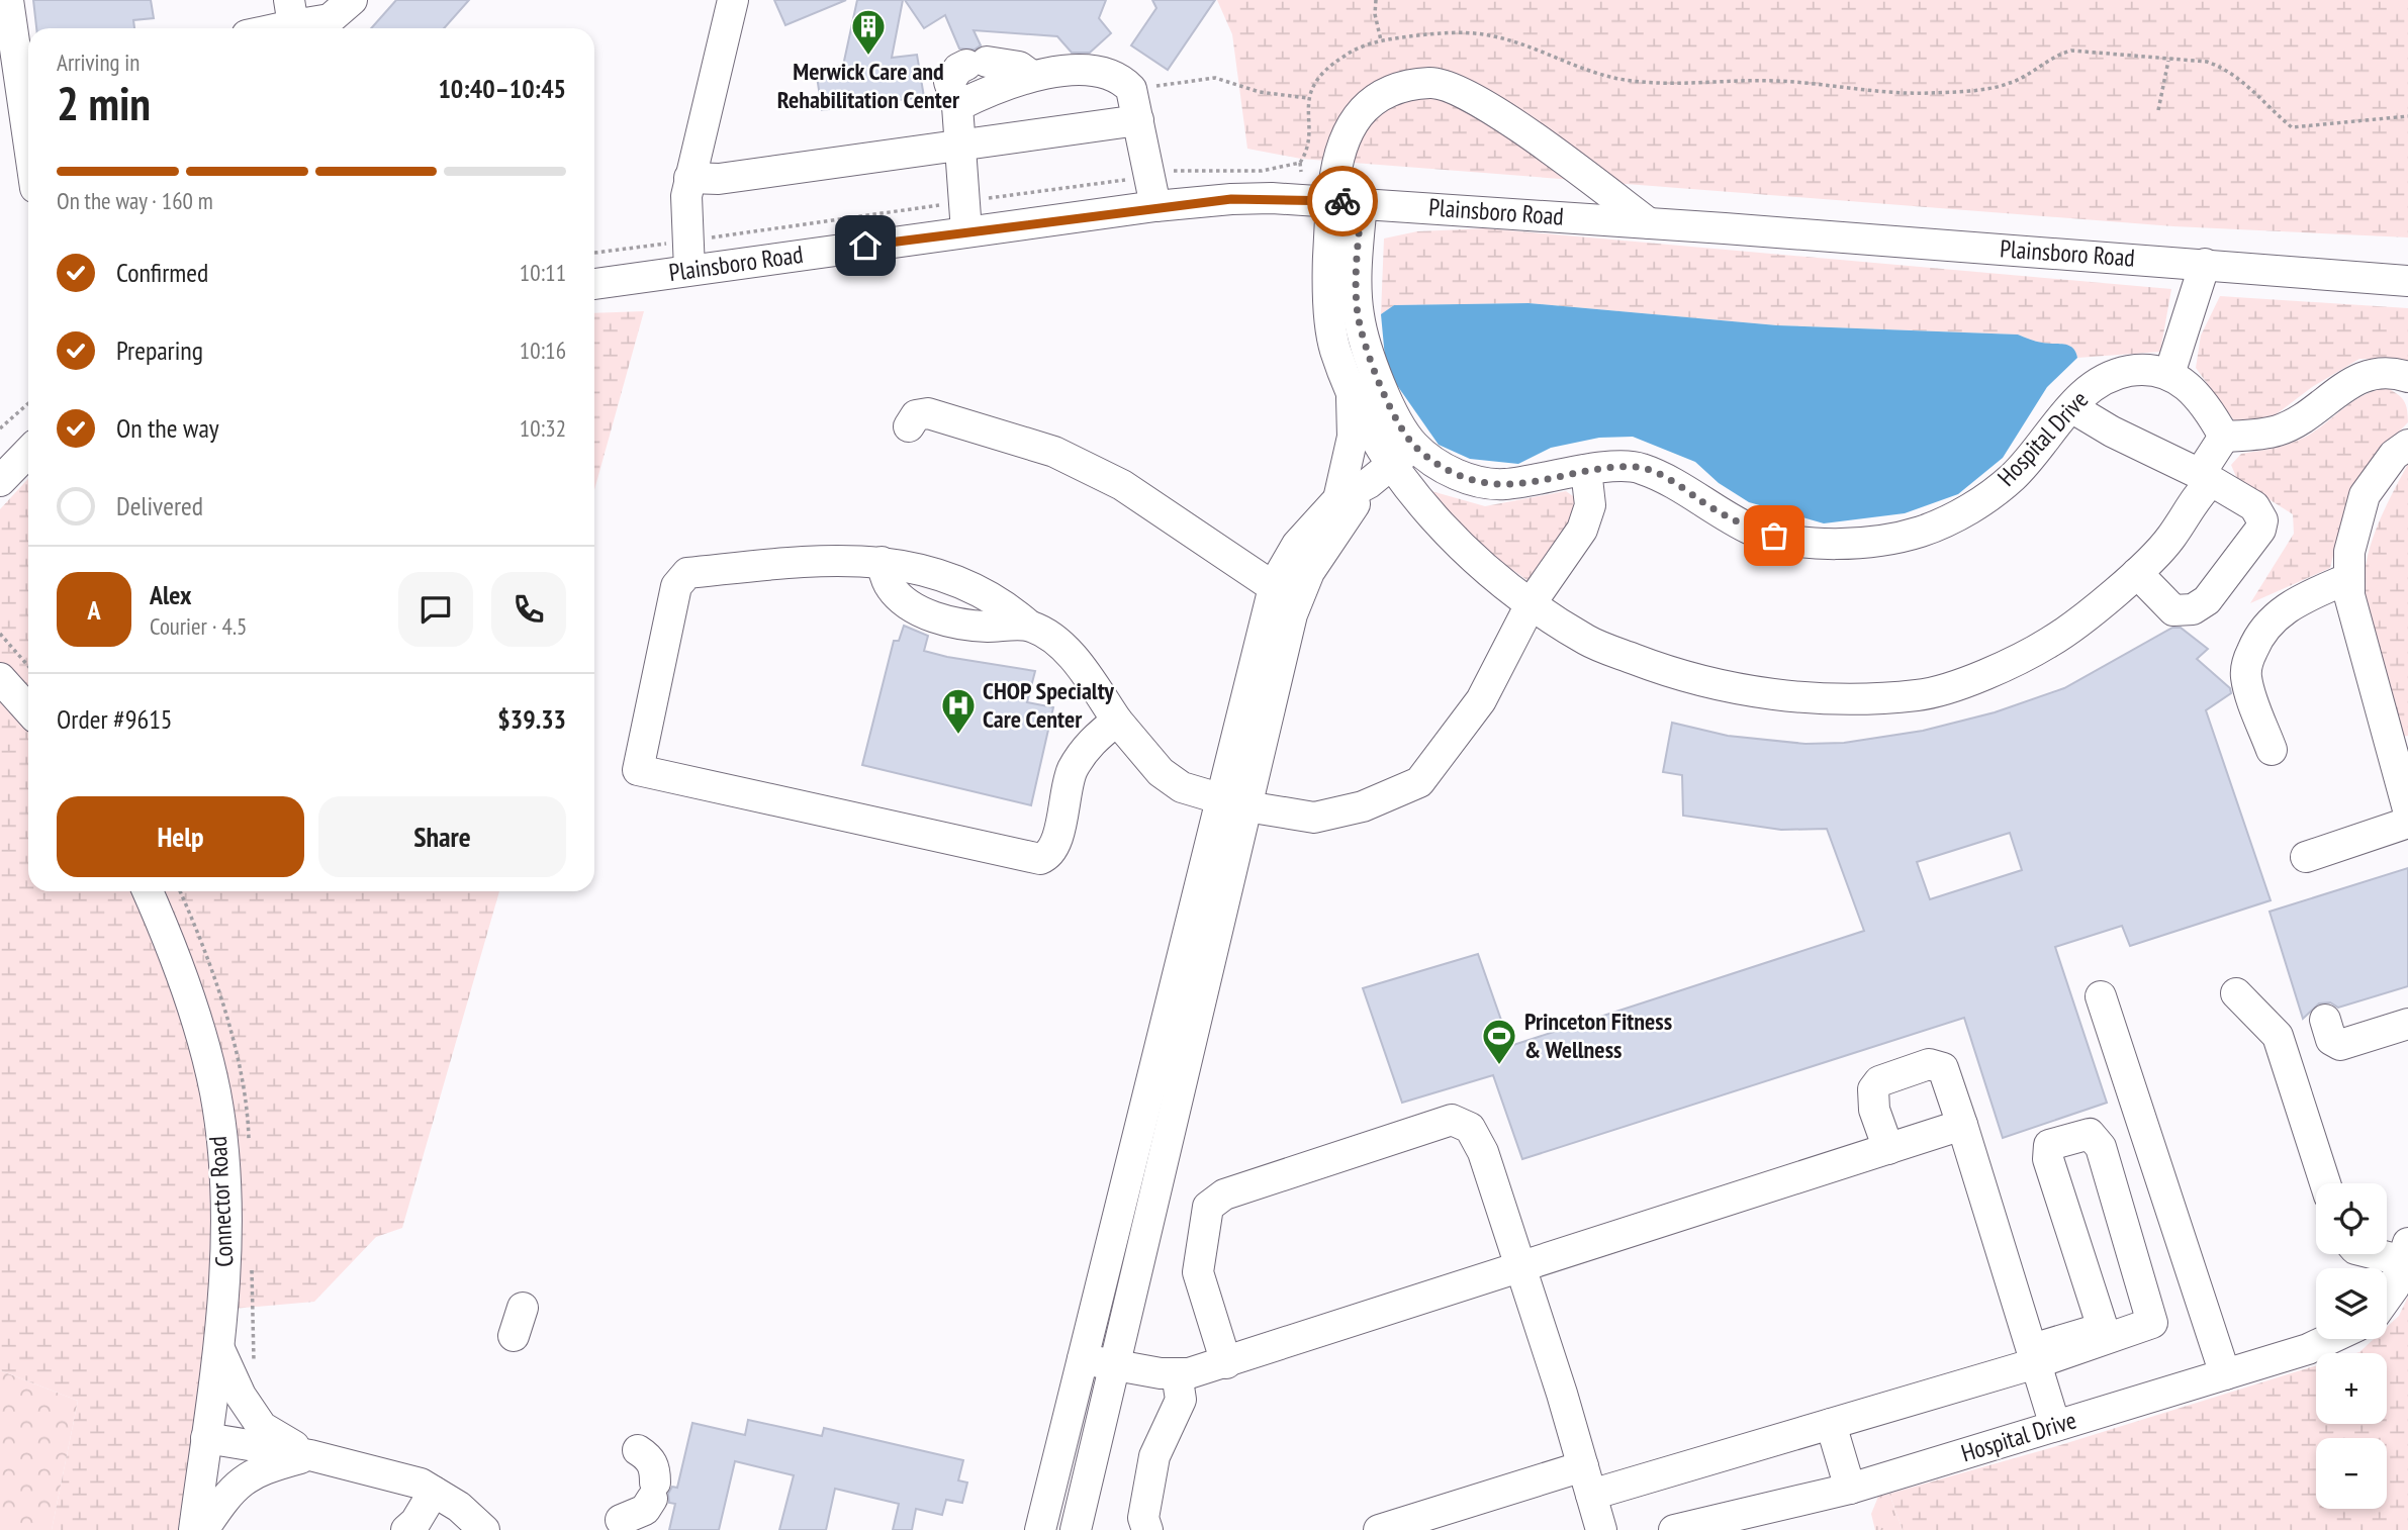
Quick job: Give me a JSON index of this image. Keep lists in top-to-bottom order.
{
  "streets": {
    "street": ["Plainsboro Road", "Hospital Drive", "Connector Road"]
  },
  "places": {
    "building": ["Merwick Care and Rehabilitation Center"],
    "hospital": ["CHOP Specialty Care Center"],
    "sports": ["Princeton Fitness & Wellness"]
  },
  "page": {
    "heading": ["2 min", "Arriving in", "10:40–10:45"],
    "panel": [
      "Alex",
      "Courier · 4.5",
      "Order #9615",
      "$39.33"
    ],
    "bar": "On the way · 160 m",
    "list": [
      ["Confirmed", "10:11"],
      ["Preparing", "10:16"],
      ["On the way", "10:32"],
      "Delivered"
    ],
    "round": "A",
    "buttons": ["Help", "Share"],
    "map_buttons": ["+", "−"]
  }
}
